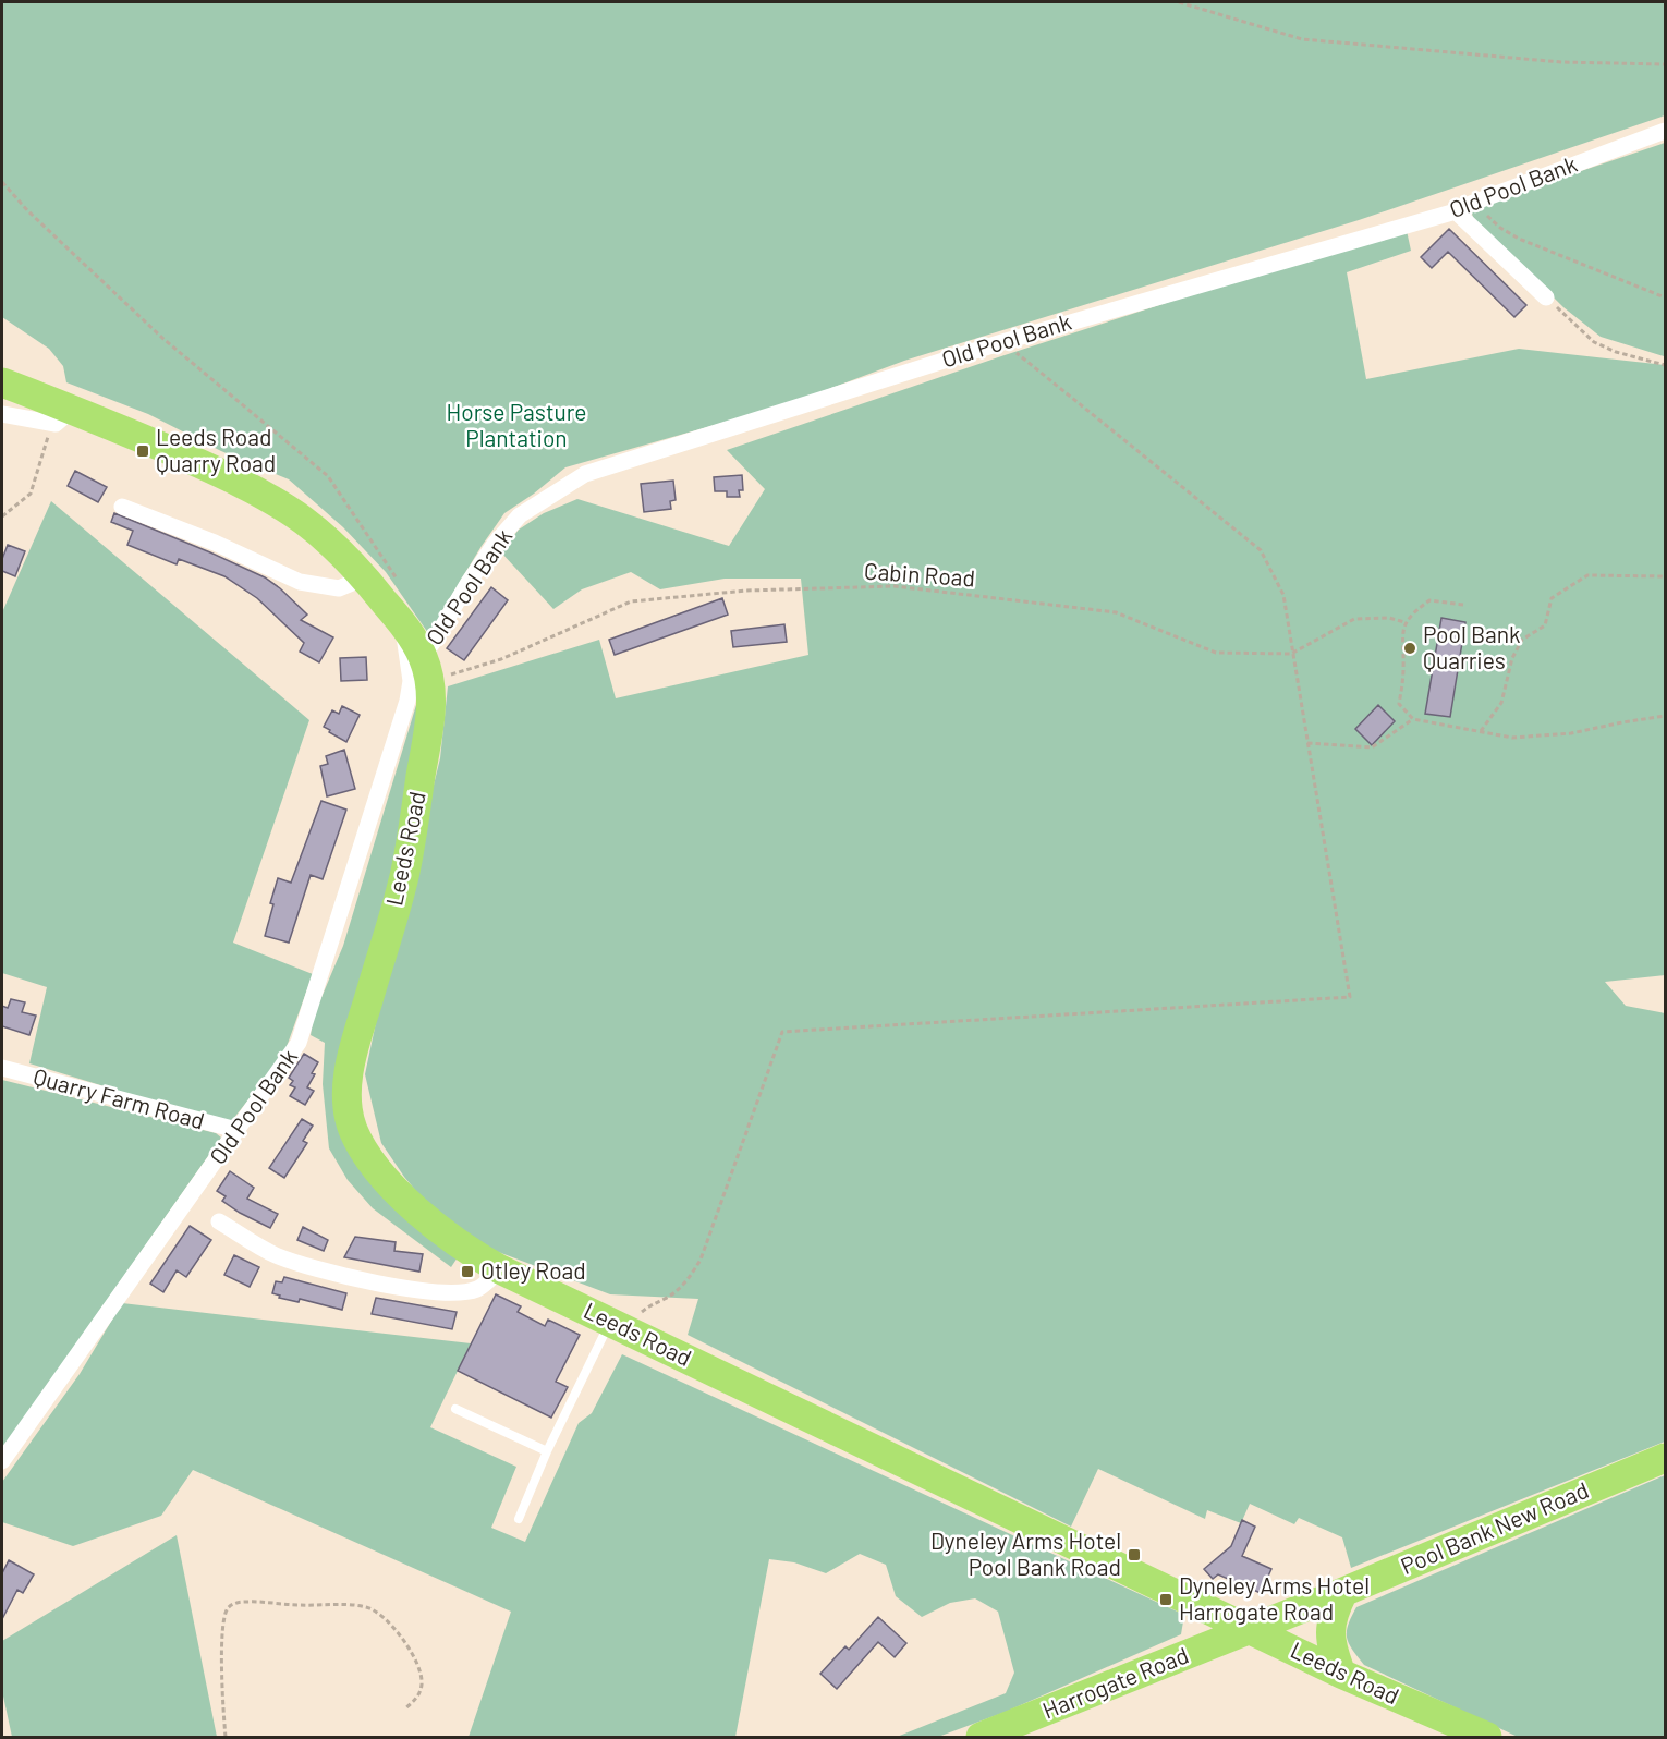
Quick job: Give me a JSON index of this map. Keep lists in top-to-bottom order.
{
  "streets": {
    "highway": ["Leeds Road", "Pool Bank New Road", "Harrogate Road"],
    "street": ["Old Pool Bank", "Quarry Farm Road"],
    "path": ["Cabin Road"]
  },
  "crossings": [
    ["Old Pool Bank", "Cabin Road"],
    ["Old Pool Bank", "Leeds Road"],
    ["Old Pool Bank", "Quarry Farm Road"],
    ["Cabin Road", "Leeds Road"],
    ["Leeds Road", "Pool Bank New Road"],
    ["Leeds Road", "Harrogate Road"],
    ["Pool Bank New Road", "Harrogate Road"]
  ],
  "parks": ["Horse Pasture Plantation"],
  "places": {
    "transit": [
      "Leeds Road Quarry Road",
      "Otley Road",
      "Dyneley Arms Hotel Pool Bank Road",
      "Dyneley Arms Hotel Harrogate Road"
    ],
    "other": ["Pool Bank Quarries"]
  }
}
